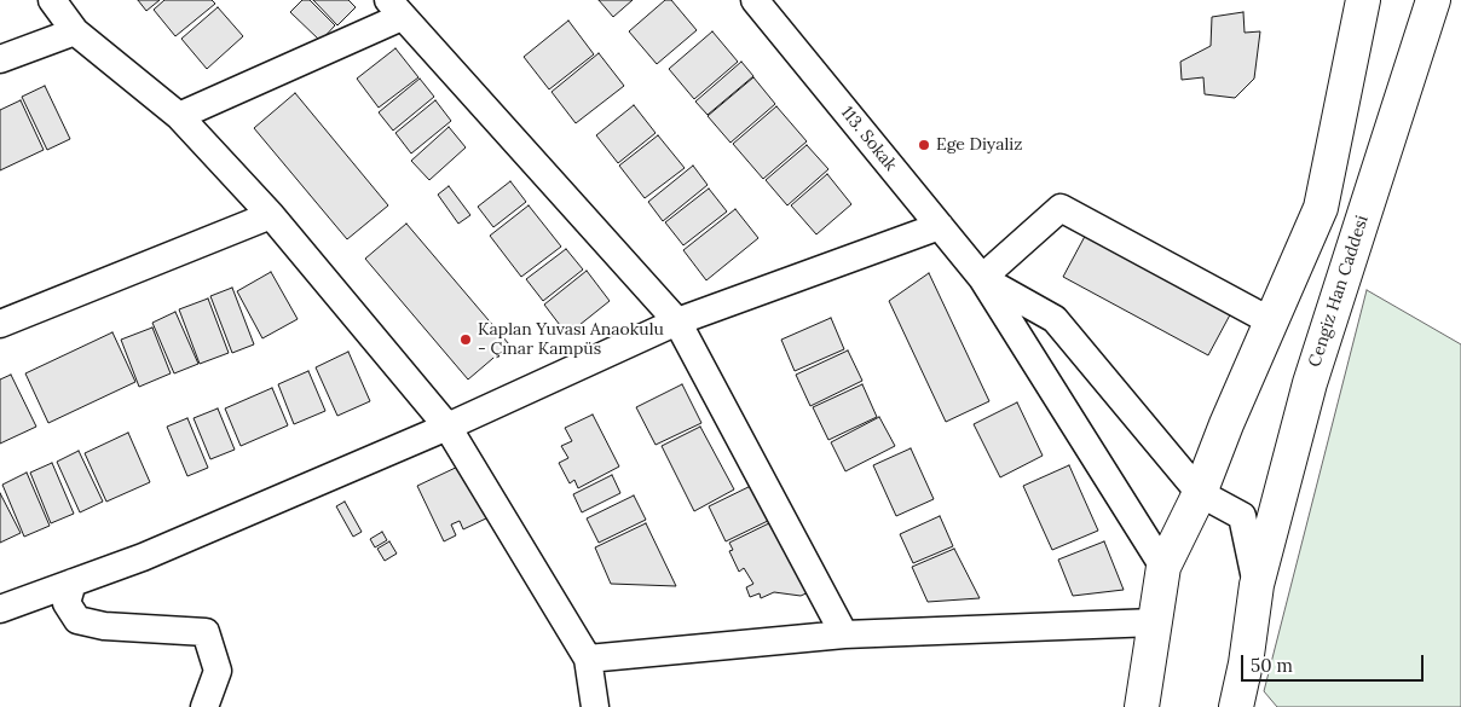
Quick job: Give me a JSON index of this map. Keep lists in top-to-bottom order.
{
  "streets": {
    "main road": ["Cengiz Han Caddesi"],
    "street": ["113. Sokak"]
  },
  "places": ["Ege Diyaliz", "Kaplan Yuvası Anaokulu - Çınar Kampüs"],
  "scale_bar": "50 m"
}
